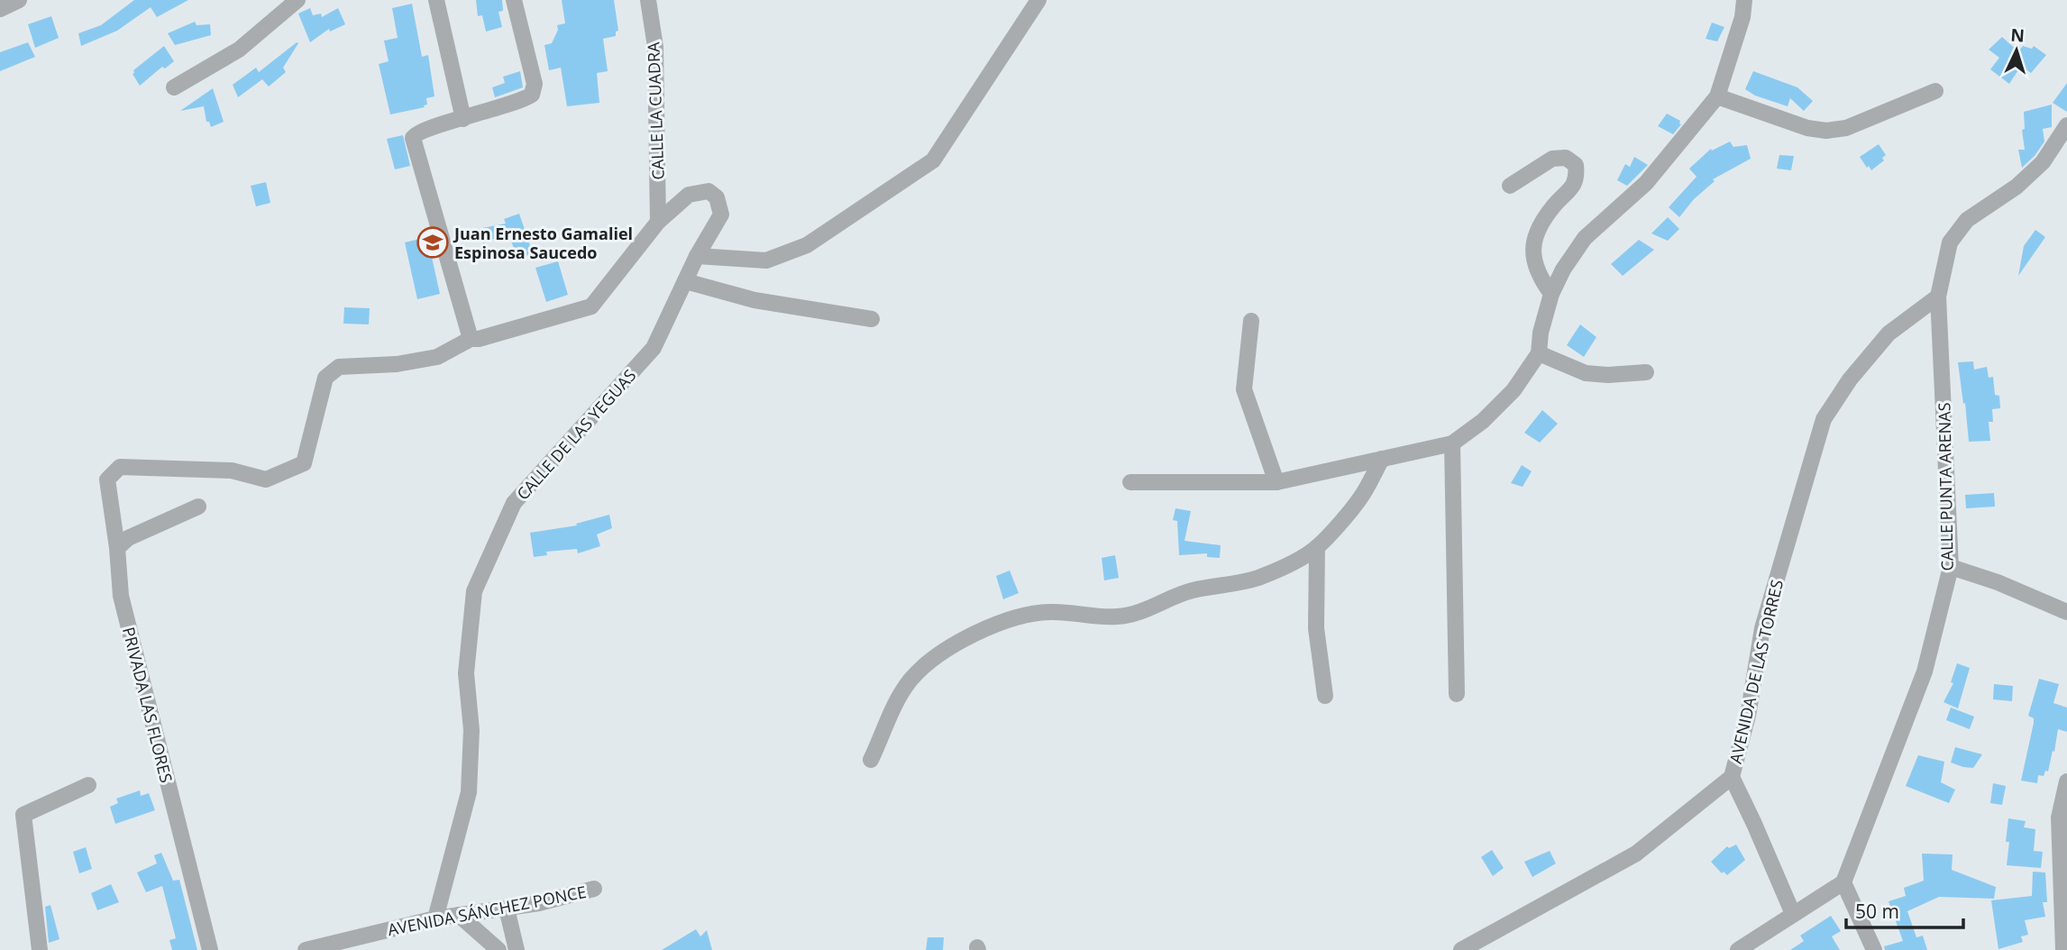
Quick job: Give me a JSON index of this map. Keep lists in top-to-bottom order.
{
  "streets": {
    "street": [
      "CALLE LA CUADRA",
      "CALLE DE LAS YEGUAS",
      "CALLE PUNTA ARENAS",
      "AVENIDA DE LAS TORRES",
      "PRIVADA LAS FLORES",
      "AVENIDA SÁNCHEZ PONCE"
    ]
  },
  "crossings": [
    ["CALLE LA CUADRA", "CALLE DE LAS YEGUAS"],
    ["CALLE DE LAS YEGUAS", "AVENIDA SÁNCHEZ PONCE"],
    ["CALLE PUNTA ARENAS", "AVENIDA DE LAS TORRES"]
  ],
  "places": {
    "school or university": ["Juan Ernesto Gamaliel Espinosa Saucedo"]
  },
  "scale_bar": "50 m",
  "north": "top"
}
